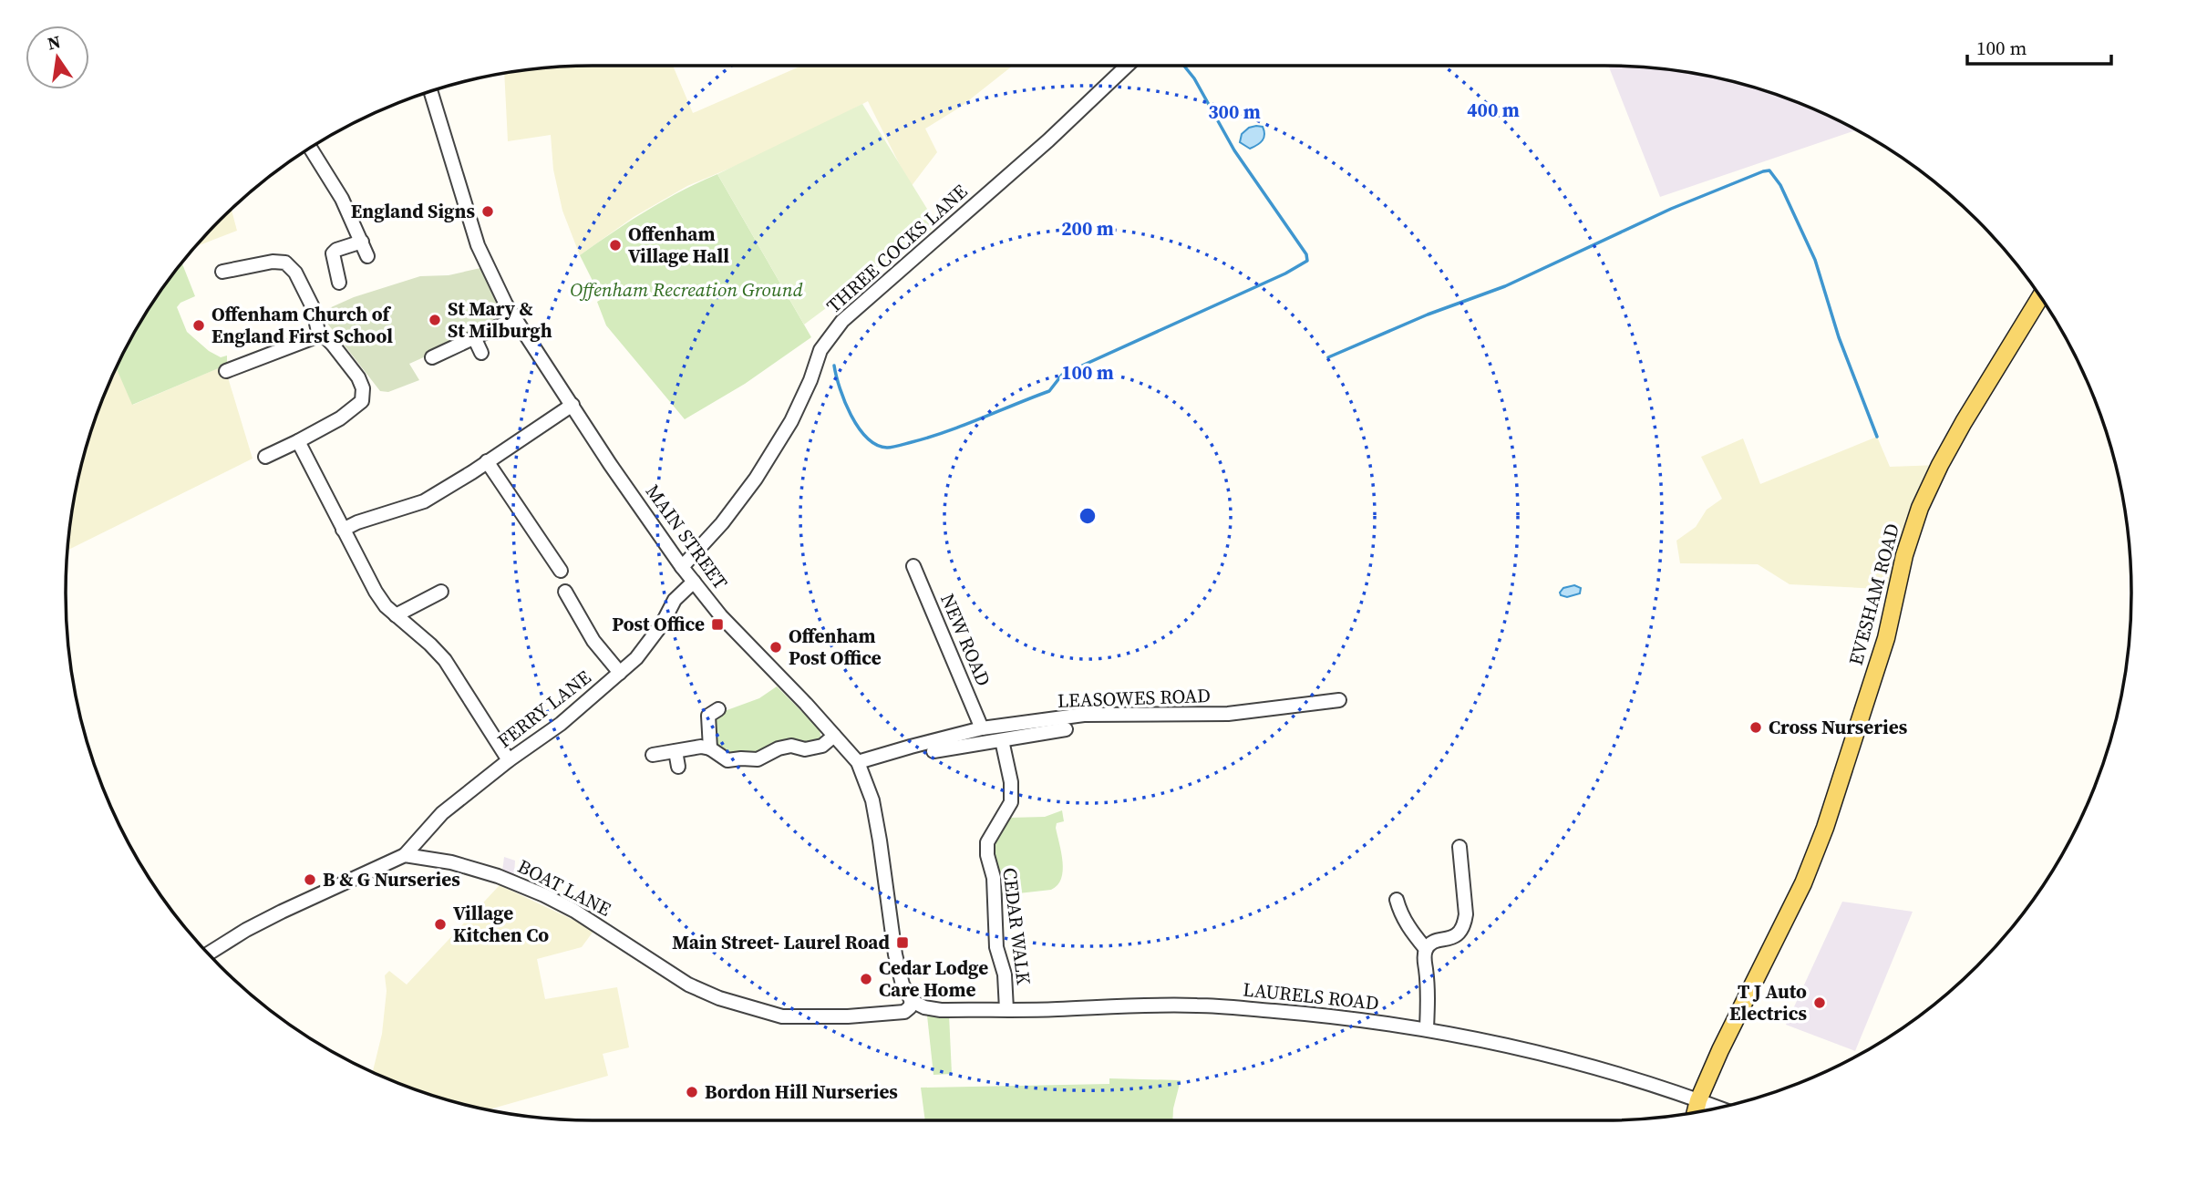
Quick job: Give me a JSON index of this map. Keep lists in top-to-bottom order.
{
  "streets": {
    "main road": ["EVESHAM ROAD"],
    "street": [
      "THREE COCKS LANE",
      "MAIN STREET",
      "NEW ROAD",
      "LEASOWES ROAD",
      "FERRY LANE",
      "BOAT LANE",
      "CEDAR WALK",
      "LAURELS ROAD"
    ]
  },
  "crossings": [
    ["THREE COCKS LANE", "MAIN STREET"],
    ["MAIN STREET", "LEASOWES ROAD"],
    ["MAIN STREET", "FERRY LANE"],
    ["MAIN STREET", "BOAT LANE"],
    ["MAIN STREET", "LAURELS ROAD"],
    ["EVESHAM ROAD", "LAURELS ROAD"],
    ["NEW ROAD", "LEASOWES ROAD"],
    ["FERRY LANE", "BOAT LANE"],
    ["BOAT LANE", "LAURELS ROAD"],
    ["CEDAR WALK", "LAURELS ROAD"]
  ],
  "parks": ["Offenham Recreation Ground"],
  "places": {
    "other": [
      "England Signs",
      "Offenham Village Hall",
      "St Mary & St Milburgh",
      "Offenham Church of England First School",
      "Offenham Post Office",
      "Cross Nurseries",
      "B & G Nurseries",
      "Village Kitchen Co",
      "Cedar Lodge Care Home",
      "T J Auto Electrics",
      "Bordon Hill Nurseries"
    ],
    "transit": ["Post Office", "Main Street- Laurel Road"]
  },
  "scale_bar": "100 m",
  "north": "top",
  "rings": [
    "400 m",
    "300 m",
    "200 m",
    "100 m"
  ]
}
